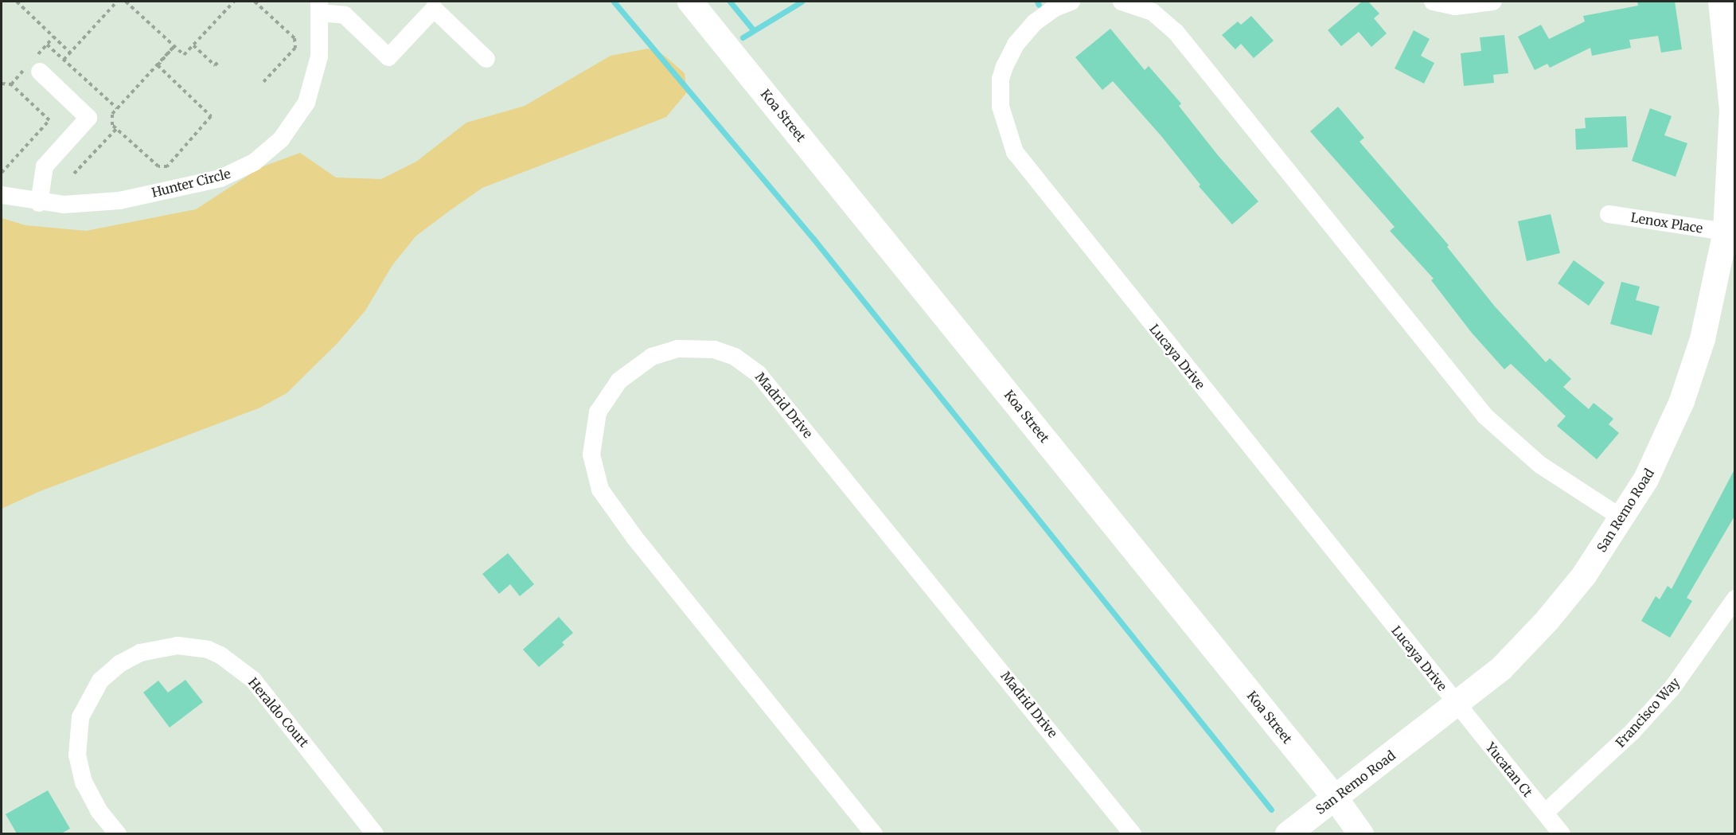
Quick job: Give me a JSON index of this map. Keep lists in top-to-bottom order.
{
  "streets": {
    "main road": ["Koa Street", "San Remo Road"],
    "street": [
      "Hunter Circle",
      "Lenox Place",
      "Lucaya Drive",
      "Madrid Drive",
      "Heraldo Court",
      "Francisco Way",
      "Yucatan Ct"
    ]
  },
  "crossings": [
    ["Koa Street", "San Remo Road"],
    ["Lenox Place", "San Remo Road"],
    ["Lucaya Drive", "San Remo Road"],
    ["Lucaya Drive", "Yucatan Ct"],
    ["San Remo Road", "Yucatan Ct"],
    ["Francisco Way", "Yucatan Ct"]
  ]
}
